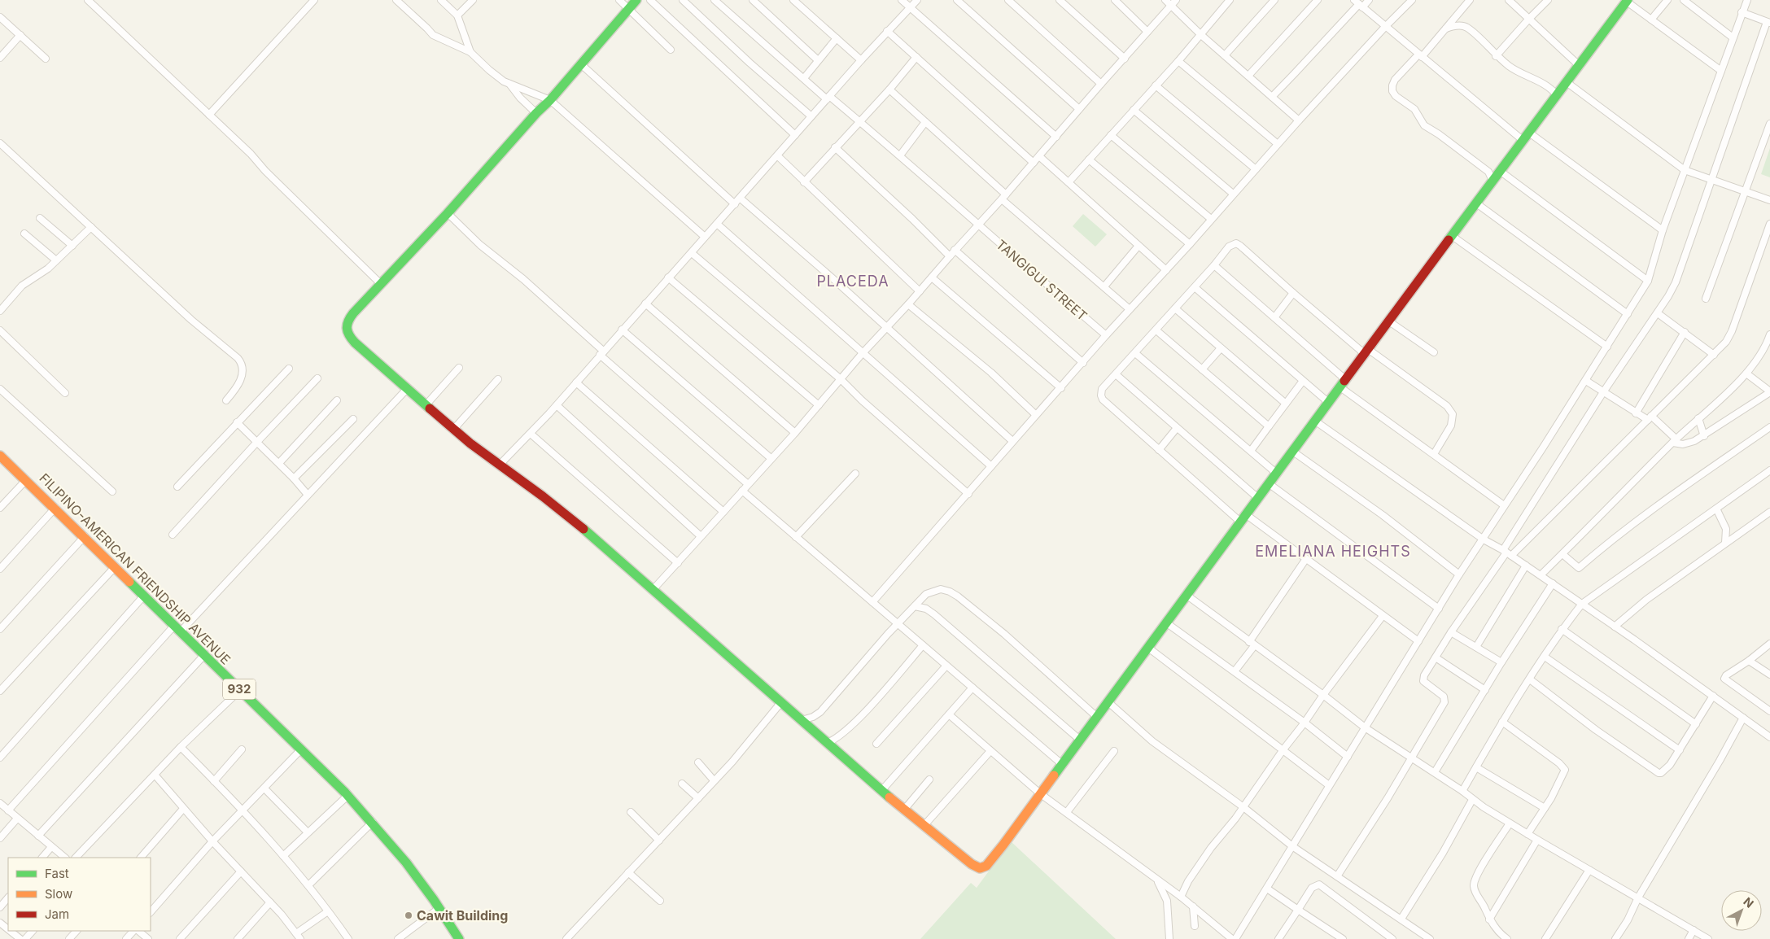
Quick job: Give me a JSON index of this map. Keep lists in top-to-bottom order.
{
  "streets": {
    "street": ["TANGIGUI STREET", "FILIPINO-AMERICAN FRIENDSHIP AVENUE", "932"]
  },
  "districts": ["PLACEDA", "EMELIANA HEIGHTS"],
  "places": ["Cawit Building"],
  "legend": ["Fast", "Slow", "Jam"],
  "north": "top right"
}
